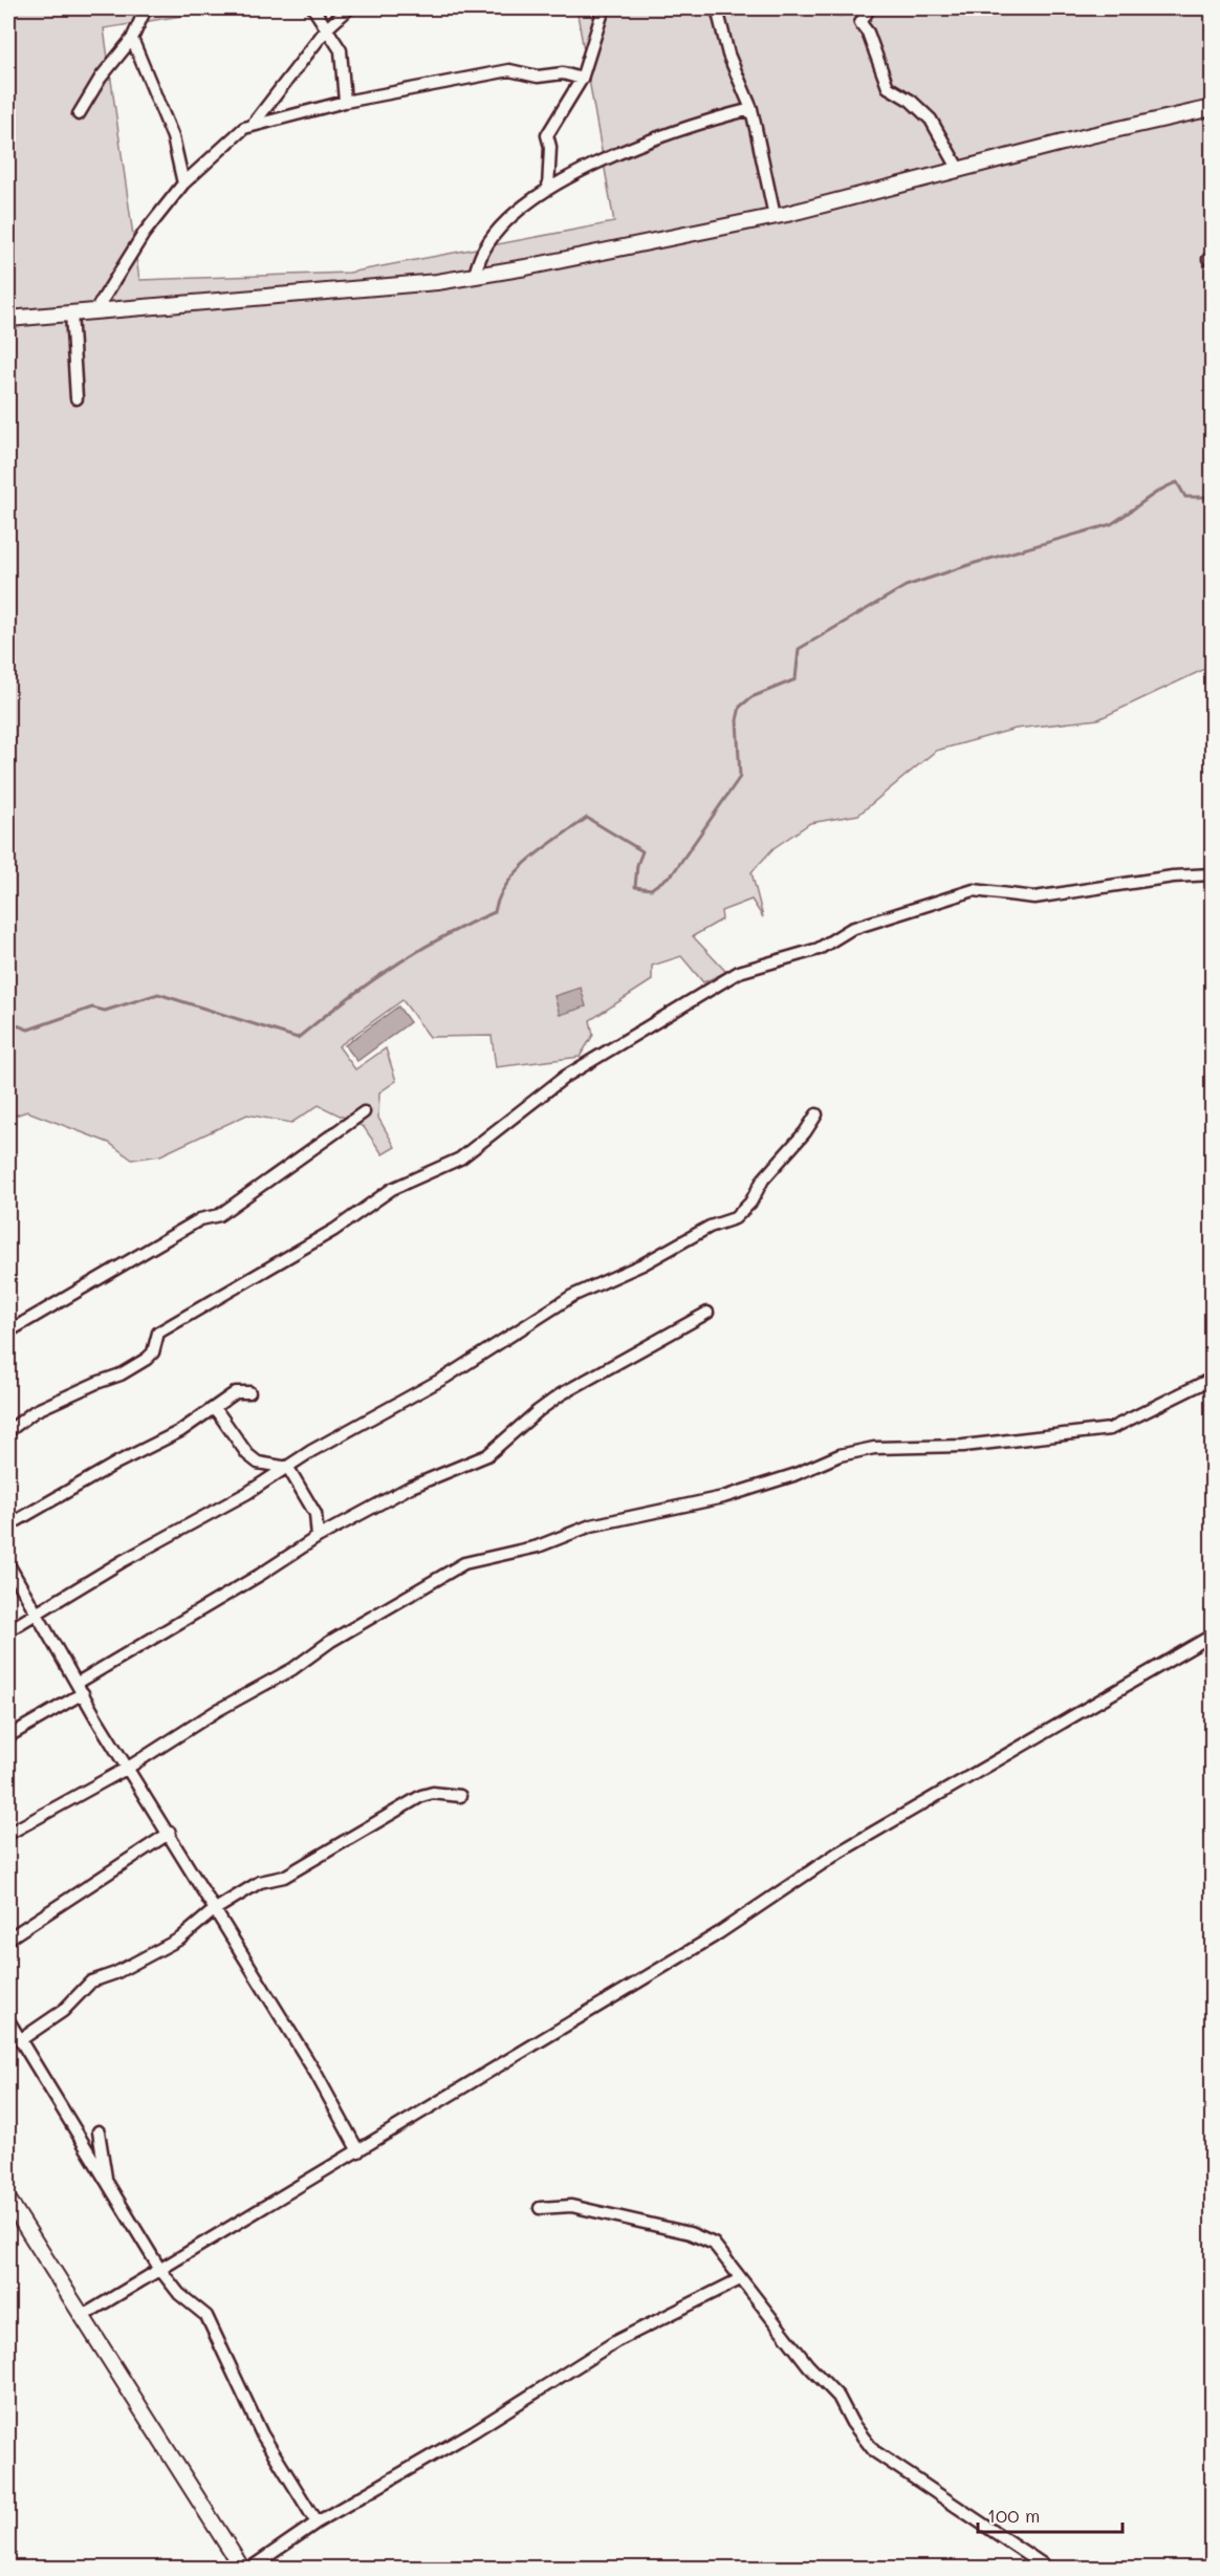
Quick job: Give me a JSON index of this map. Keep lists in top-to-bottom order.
{
  "scale_bar": "100 m"
}
